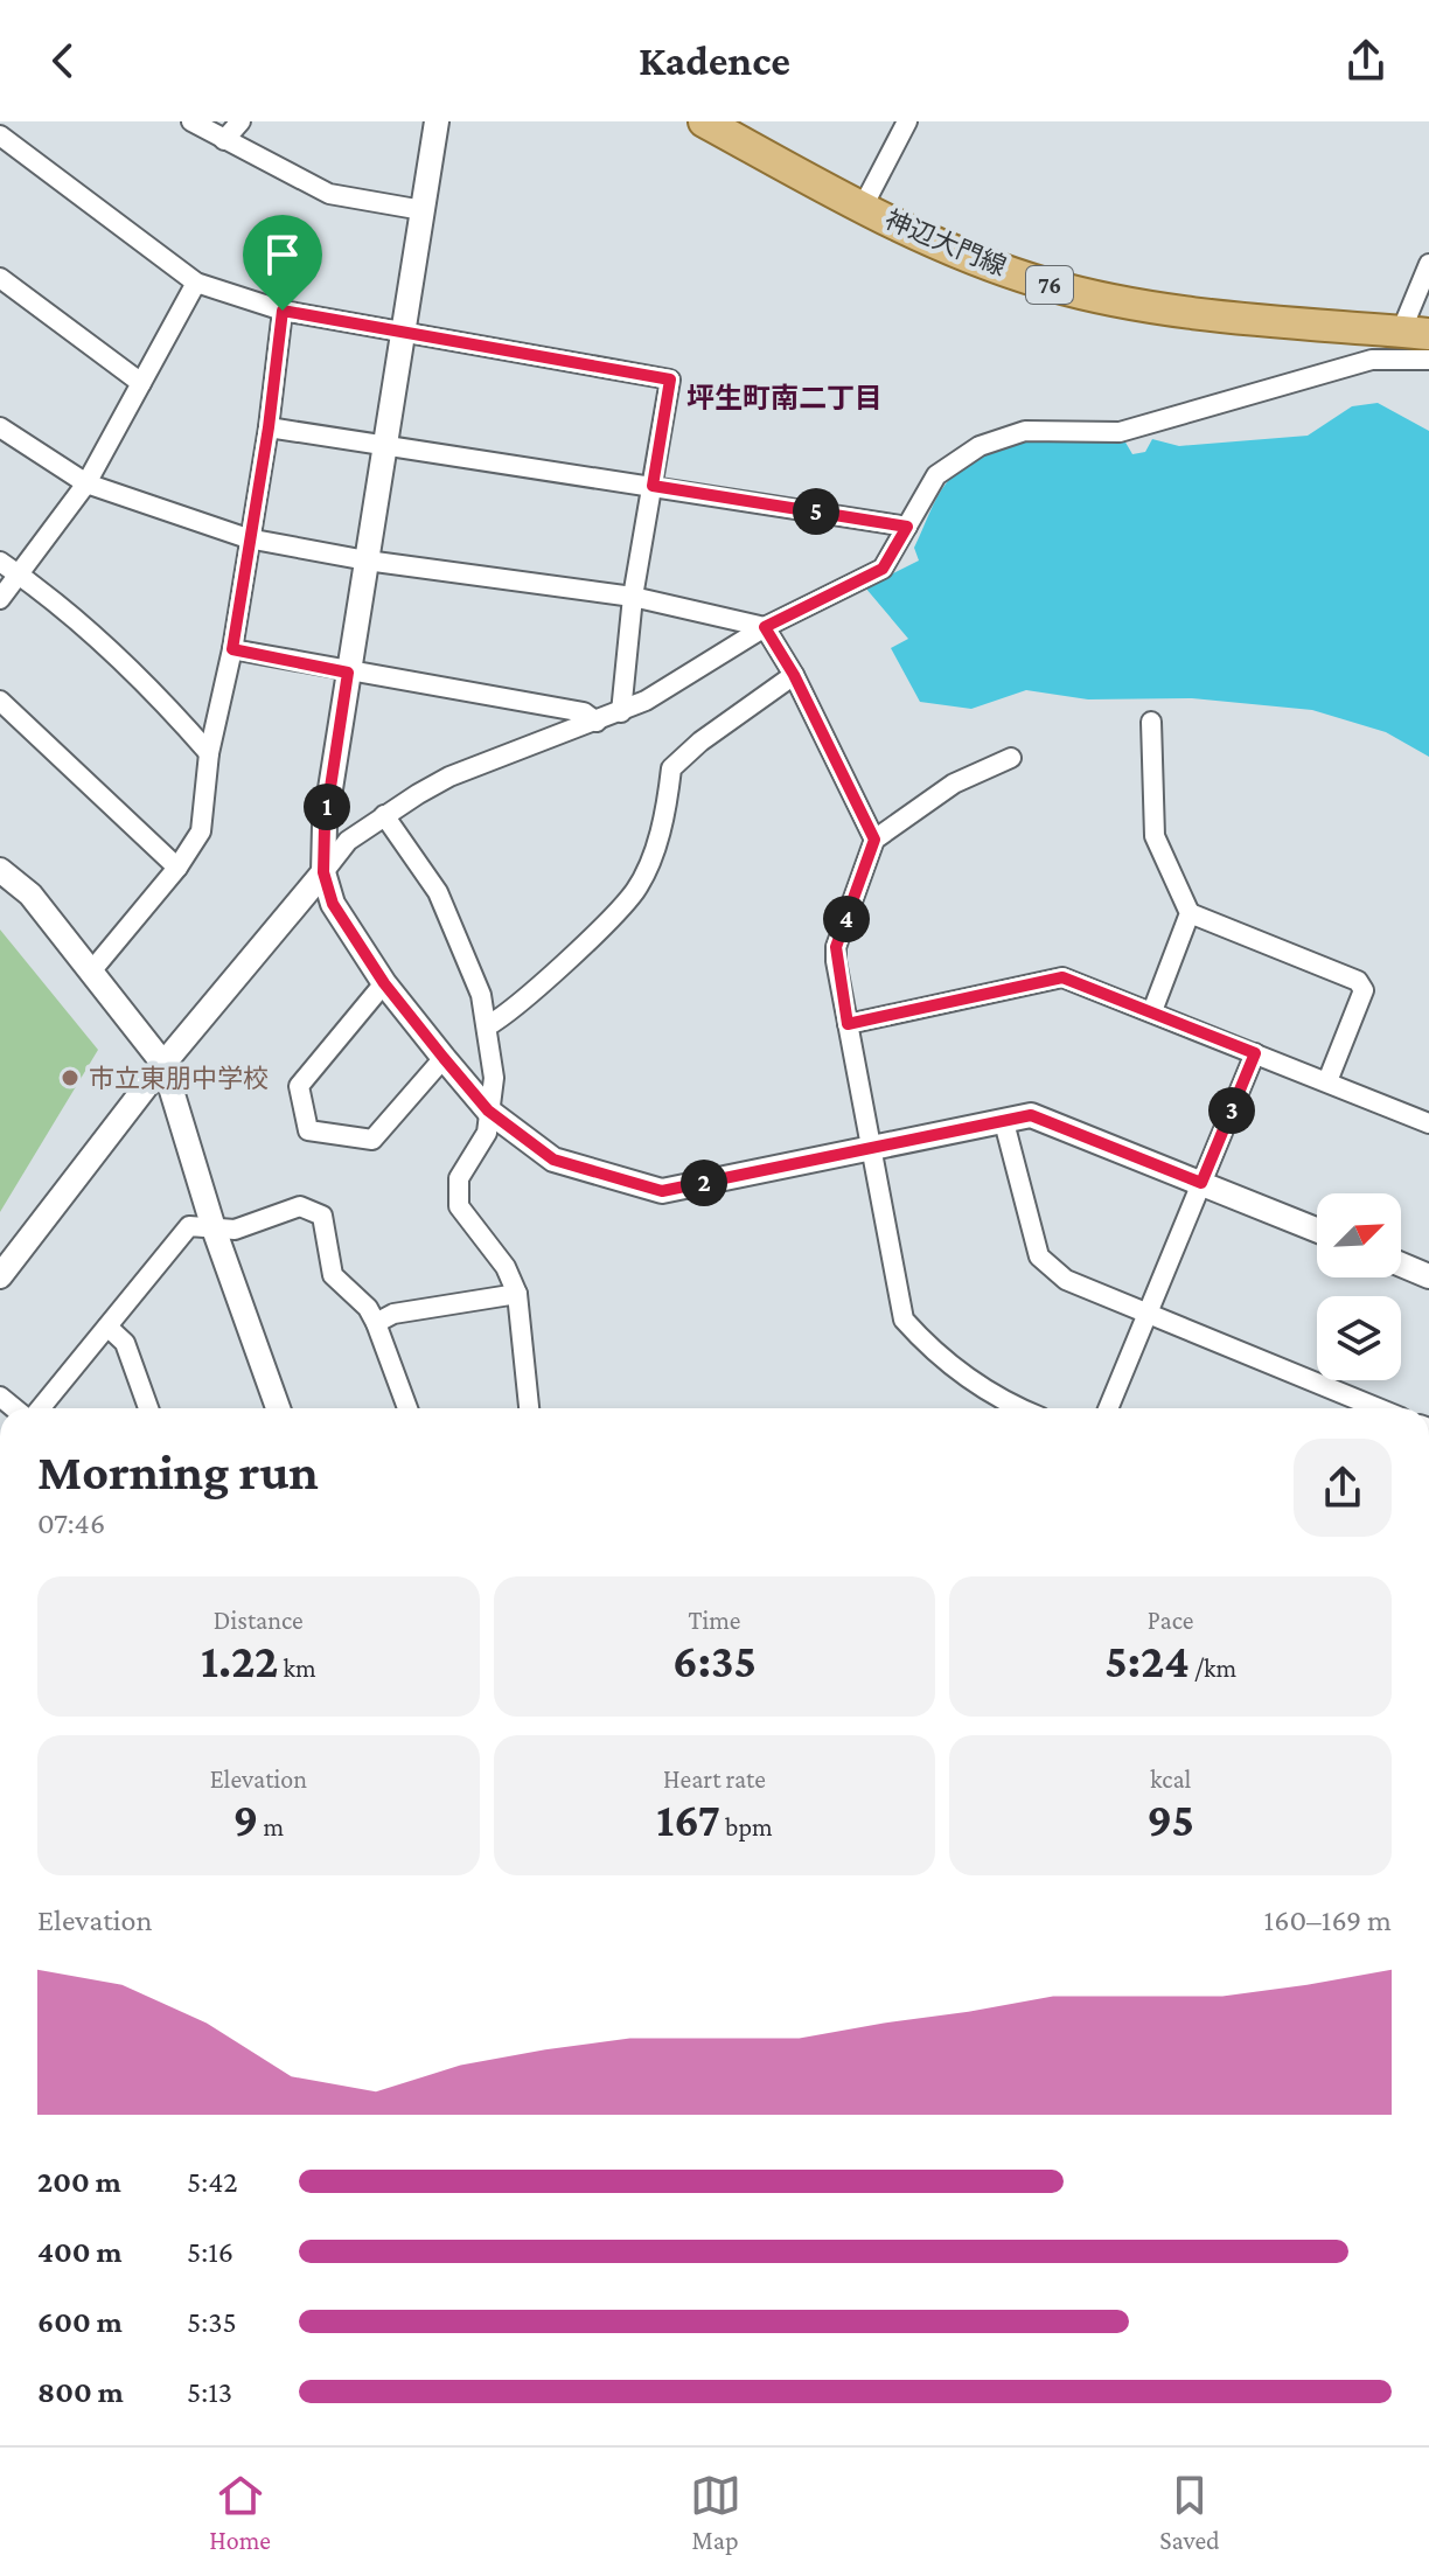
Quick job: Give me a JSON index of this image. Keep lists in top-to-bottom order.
{
  "streets": {
    "main road": ["神辺大門線", "76"]
  },
  "districts": ["坪生町南二丁目"],
  "places": ["市立東朋中学校"],
  "north": "top right",
  "page": {
    "header": "Kadence",
    "pins": [
      "5",
      "1",
      "4",
      "3",
      "2"
    ],
    "heading": ["Morning run", "07:46"],
    "stats": [
      ["Distance", "1.22 km"],
      ["Time", "6:35"],
      ["Pace", "5:24 /km"],
      ["Elevation", "9 m"],
      ["Heart rate", "167 bpm"],
      ["kcal", "95"]
    ],
    "chart": ["Elevation", "160–169 m"],
    "list": [
      {
        "name": "200 m",
        "note": "5:42"
      },
      {
        "name": "400 m",
        "note": "5:16"
      },
      {
        "name": "600 m",
        "note": "5:35"
      },
      {
        "name": "800 m",
        "note": "5:13"
      }
    ],
    "tabs": ["Home", "Map", "Saved"]
  }
}
